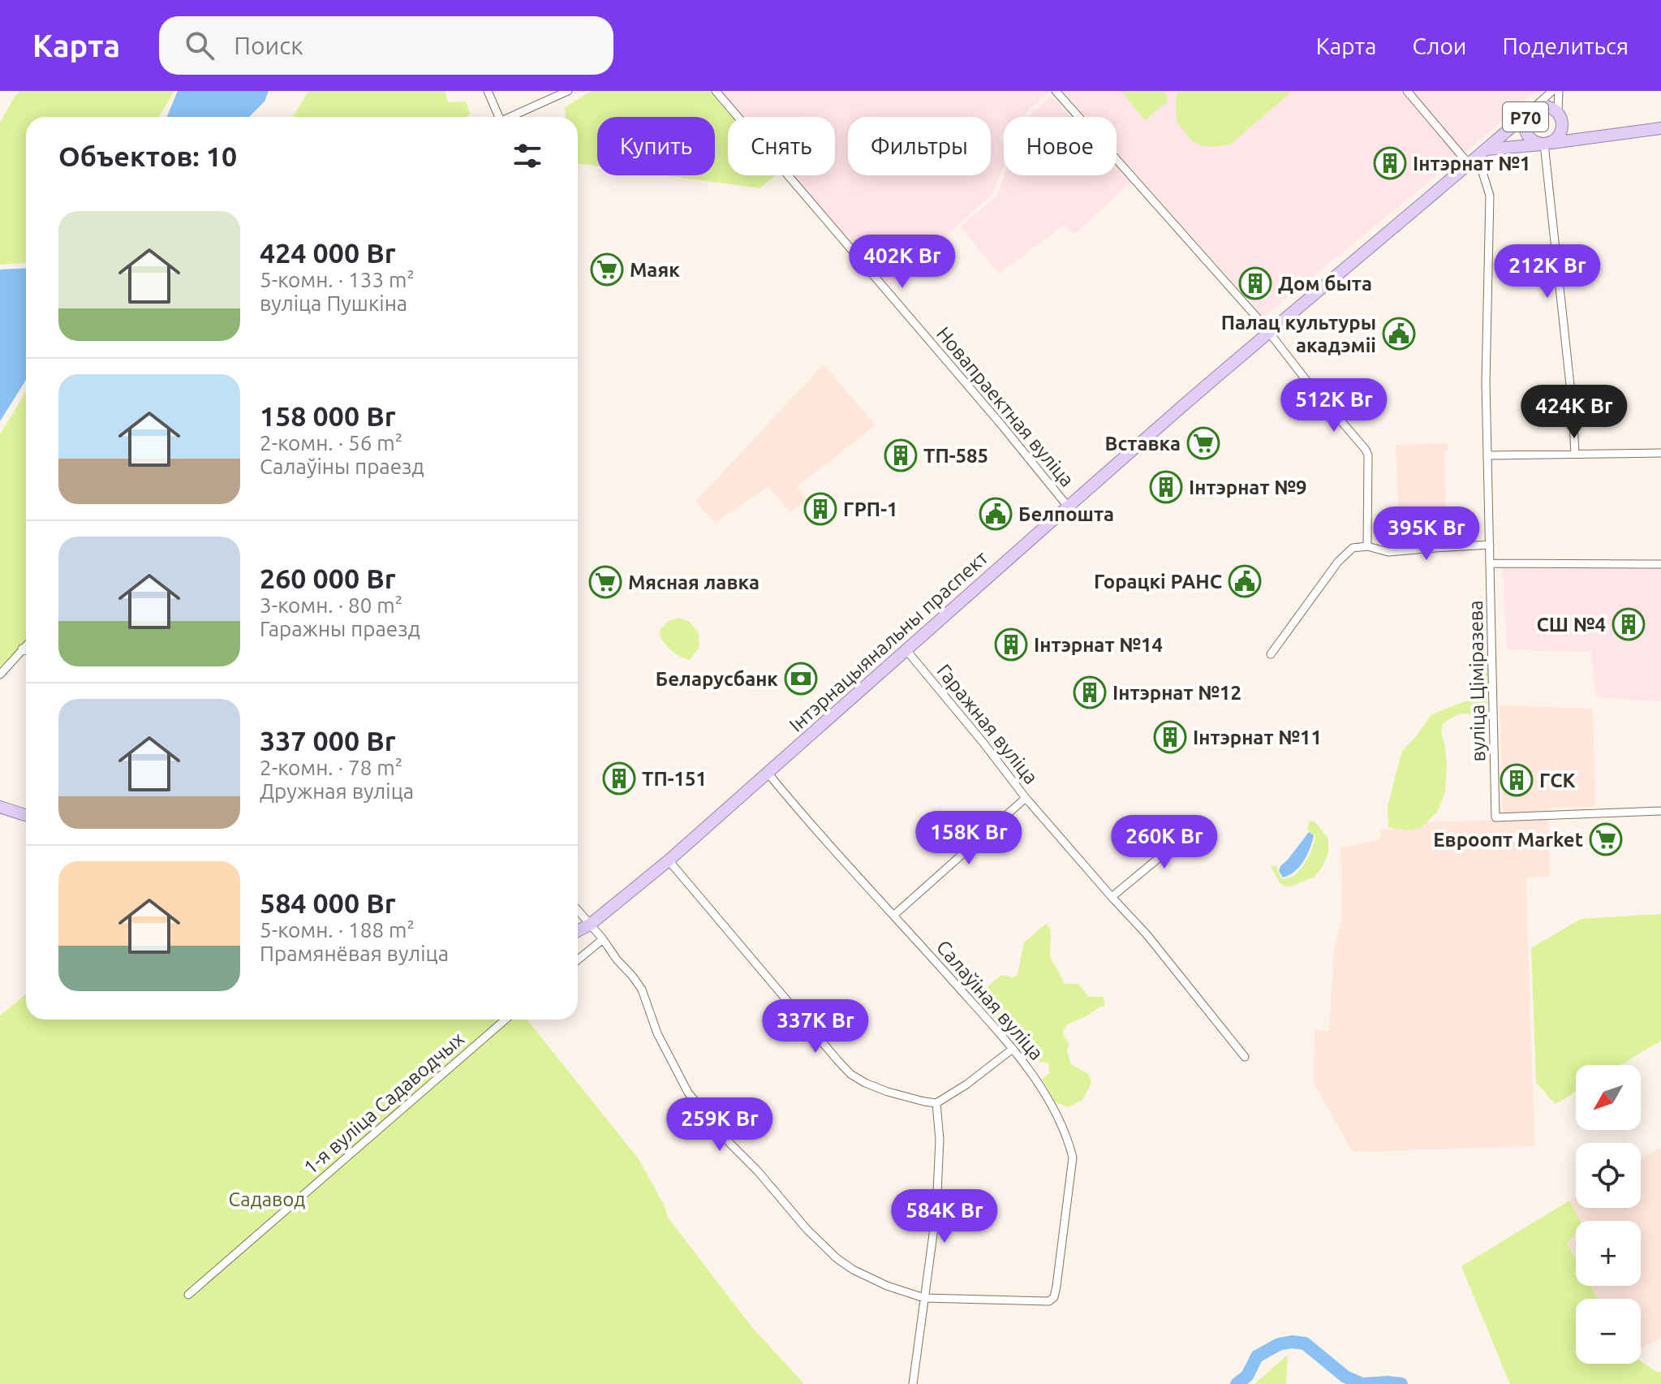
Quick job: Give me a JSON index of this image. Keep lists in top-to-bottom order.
{
  "streets": {
    "main road": ["Р70", "Інтэрнацыянальны праспект"],
    "street": [
      "Новапраектная вуліца",
      "вуліца Ціміразева",
      "Гаражная вуліца",
      "Салаўіная вуліца",
      "1-я вуліца Садаводчых"
    ]
  },
  "crossings": [
    ["Р70", "Інтэрнацыянальны праспект"],
    ["Р70", "вуліца Ціміразева"],
    ["Новапраектная вуліца", "Інтэрнацыянальны праспект"],
    ["Інтэрнацыянальны праспект", "вуліца Ціміразева"],
    ["Інтэрнацыянальны праспект", "Гаражная вуліца"],
    ["Інтэрнацыянальны праспект", "Салаўіная вуліца"]
  ],
  "parks": ["Садавод"],
  "places": {
    "building": [
      "Інтэрнат №1",
      "Дом быта",
      "ТП-585",
      "Інтэрнат №9",
      "ГРП-1",
      "СШ №4",
      "Інтэрнат №14",
      "Інтэрнат №12",
      "Інтэрнат №11",
      "ТП-151",
      "ГСК"
    ],
    "supermarket": [
      "Маяк",
      "Вставка",
      "Мясная лавка",
      "Евроопт Market"
    ],
    "public building": ["Палац культуры акадэміі", "Белпошта", "Горацкі РАНС"],
    "bank": ["Беларусбанк"]
  },
  "north": "bottom left",
  "page": {
    "header": "Карта",
    "search": "Поиск",
    "nav": ["Карта", "Слои", "Поделиться"],
    "chip": [
      "Купить",
      "Снять",
      "Фильтры",
      "Новое"
    ],
    "heading": "Объектов: 10",
    "list": [
      {
        "name": "424 000 Br",
        "note": "5-комн. · 133 m² · вуліца Пушкіна"
      },
      {
        "name": "158 000 Br",
        "note": "2-комн. · 56 m² · Салаўіны праезд"
      },
      {
        "name": "260 000 Br",
        "note": "3-комн. · 80 m² · Гаражны праезд"
      },
      {
        "name": "337 000 Br",
        "note": "2-комн. · 78 m² · Дружная вуліца"
      },
      {
        "name": "584 000 Br",
        "note": "5-комн. · 188 m² · Прамянёвая вуліца"
      }
    ],
    "price": [
      "402K Br",
      "212K Br",
      "512K Br",
      "424K Br",
      "395K Br",
      "158K Br",
      "260K Br",
      "337K Br",
      "259K Br",
      "584K Br"
    ],
    "map_buttons": ["+", "−"]
  }
}
